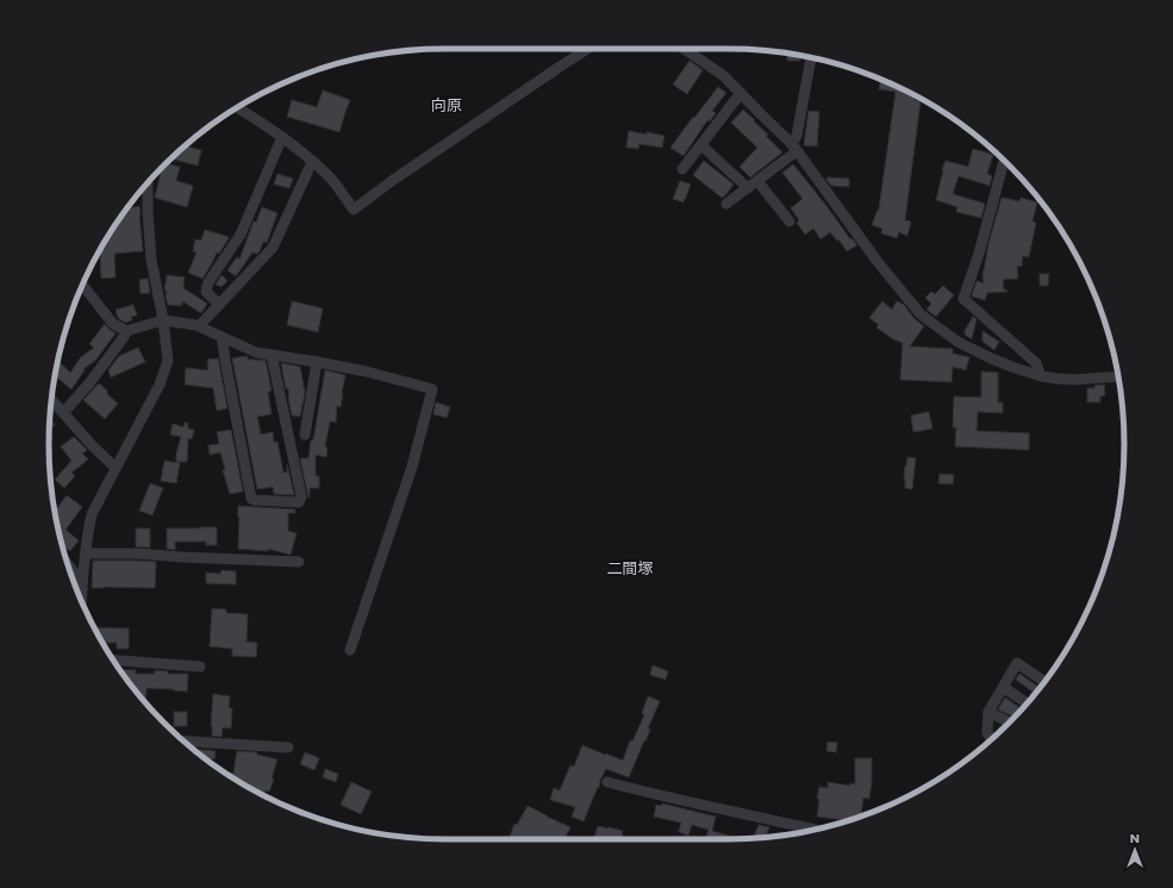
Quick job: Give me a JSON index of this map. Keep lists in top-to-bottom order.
{
  "districts": ["向原", "二間塚"],
  "north": "top"
}
